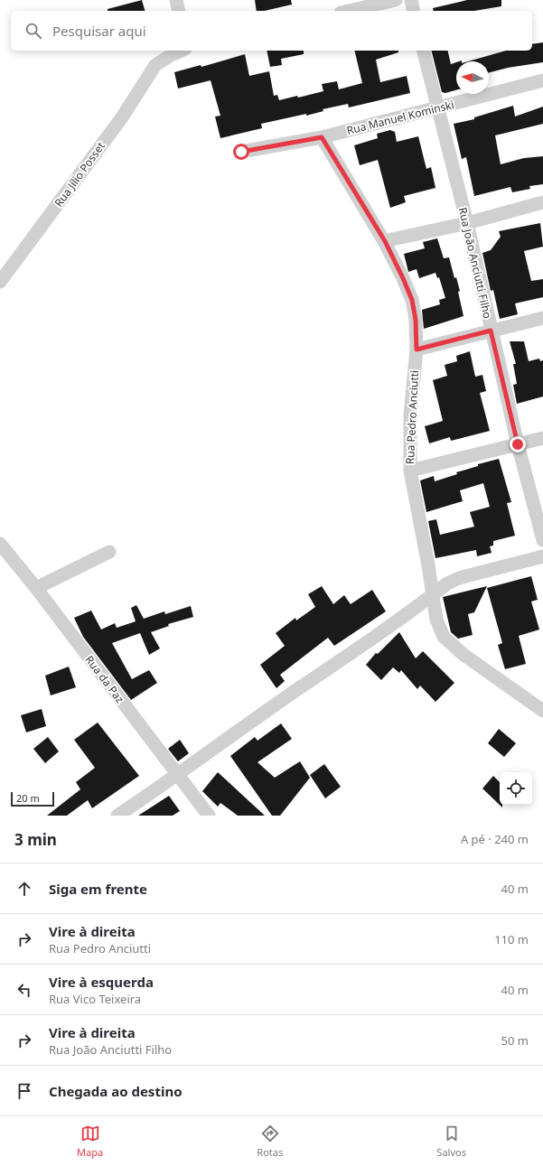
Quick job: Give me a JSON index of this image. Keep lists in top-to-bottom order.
{
  "streets": {
    "street": [
      "Rua Manuel Kominski",
      "Rua Jílio Posset",
      "Rua João Anciutti Filho",
      "Rua Pedro Anciutti",
      "Rua da Paz"
    ]
  },
  "crossings": [
    ["Rua Manuel Kominski", "Rua João Anciutti Filho"],
    ["Rua Manuel Kominski", "Rua Pedro Anciutti"]
  ],
  "scale_bar": "20 m",
  "north": "left",
  "page": {
    "search": "Pesquisar aqui",
    "scale": "20 m",
    "heading": ["3 min", "A pé · 240 m"],
    "list": [
      ["Siga em frente", "40 m"],
      ["Vire à direita", "Rua Pedro Anciutti", "110 m"],
      ["Vire à esquerda", "Rua Vico Teixeira", "40 m"],
      ["Vire à direita", "Rua João Anciutti Filho", "50 m"],
      "Chegada ao destino"
    ],
    "nav": ["Mapa", "Rotas", "Salvos"]
  }
}
